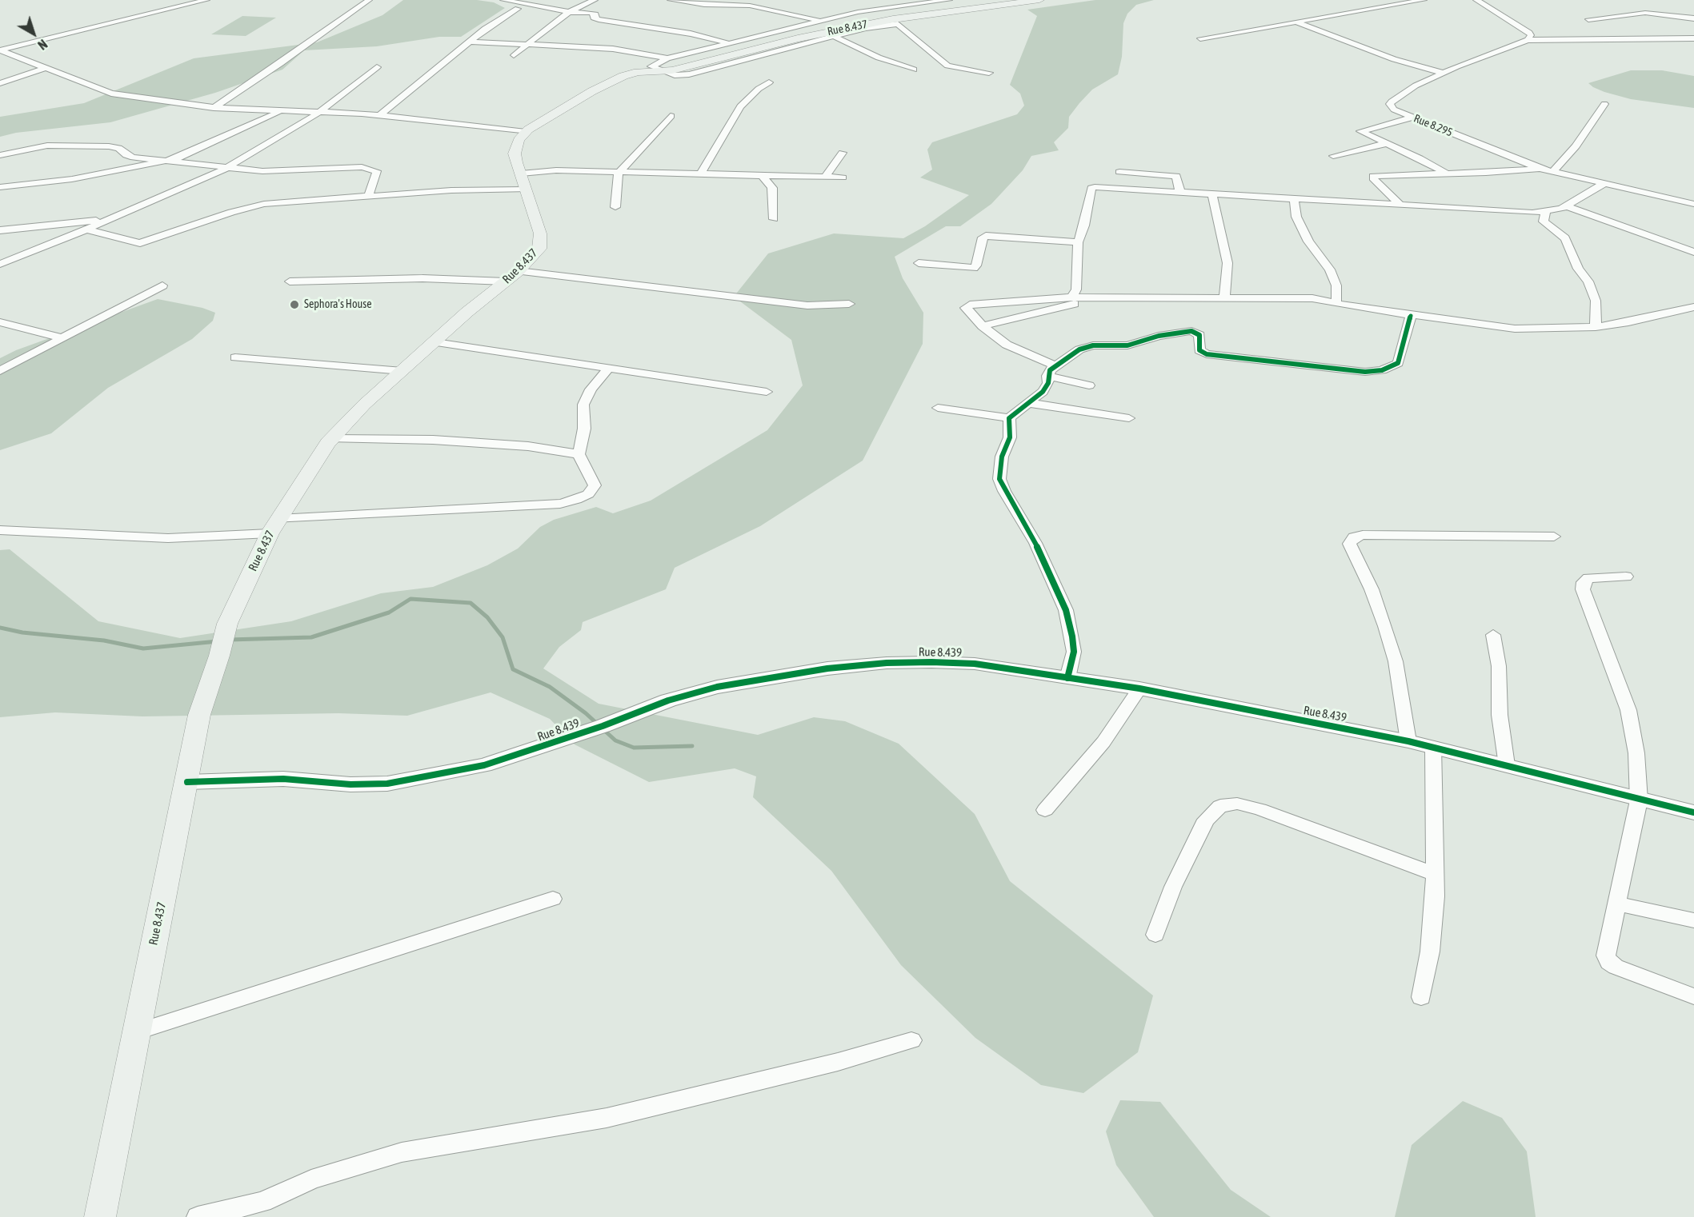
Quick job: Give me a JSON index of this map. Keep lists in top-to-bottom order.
{
  "streets": {
    "main road": ["Rue 8.437"],
    "street": ["Rue 8.295", "Rue 8.439"]
  },
  "crossings": [
    ["Rue 8.437", "Rue 8.439"]
  ],
  "places": ["Sephora's House"],
  "north": "bottom right"
}
